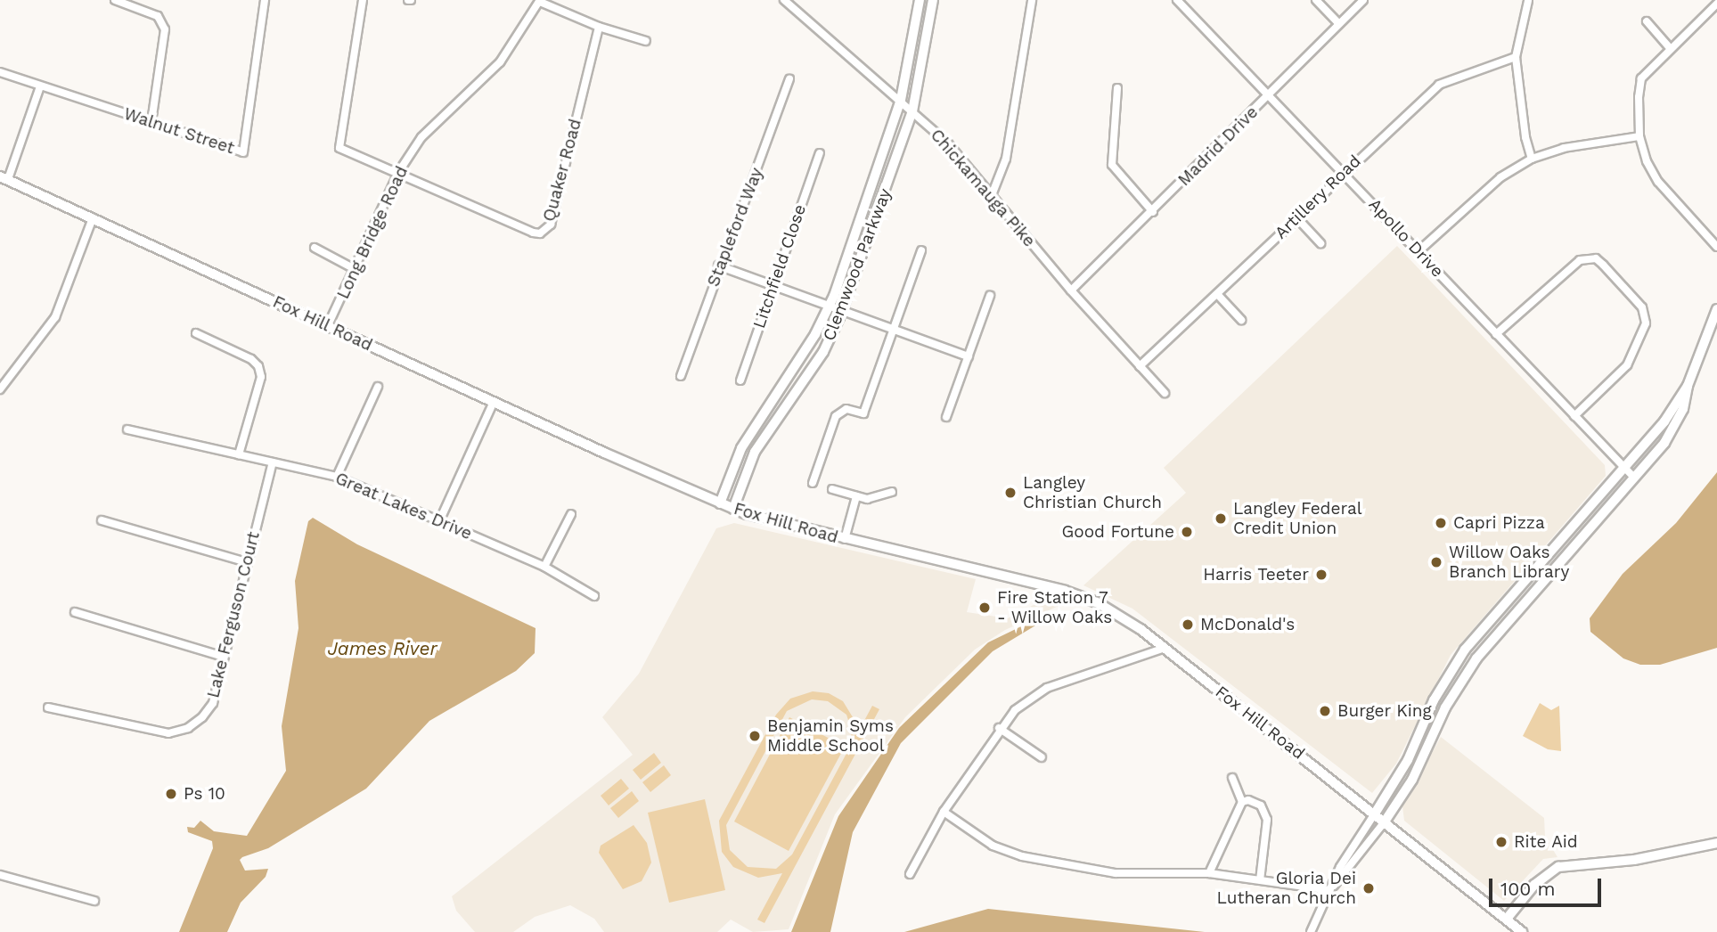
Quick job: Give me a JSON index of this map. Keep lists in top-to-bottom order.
{
  "streets": {
    "main road": ["Fox Hill Road"],
    "street": [
      "Walnut Street",
      "Madrid Drive",
      "Quaker Road",
      "Chickamauga Pike",
      "Artillery Road",
      "Stapleford Way",
      "Long Bridge Road",
      "Apollo Drive",
      "Clemwood Parkway",
      "Litchfield Close",
      "Great Lakes Drive",
      "Lake Ferguson Court"
    ]
  },
  "crossings": [
    ["Madrid Drive", "Chickamauga Pike"],
    ["Madrid Drive", "Apollo Drive"],
    ["Quaker Road", "Long Bridge Road"],
    ["Chickamauga Pike", "Artillery Road"],
    ["Chickamauga Pike", "Clemwood Parkway"],
    ["Artillery Road", "Apollo Drive"],
    ["Long Bridge Road", "Fox Hill Road"],
    ["Clemwood Parkway", "Fox Hill Road"],
    ["Great Lakes Drive", "Lake Ferguson Court"]
  ],
  "water": ["James River"],
  "places": [
    "Langley Christian Church",
    "Langley Federal Credit Union",
    "Capri Pizza",
    "Good Fortune",
    "Willow Oaks Branch Library",
    "Harris Teeter",
    "Fire Station 7 - Willow Oaks",
    "McDonald's",
    "Burger King",
    "Benjamin Syms Middle School",
    "Ps 10",
    "Rite Aid",
    "Gloria Dei Lutheran Church"
  ],
  "scale_bar": "100 m"
}
